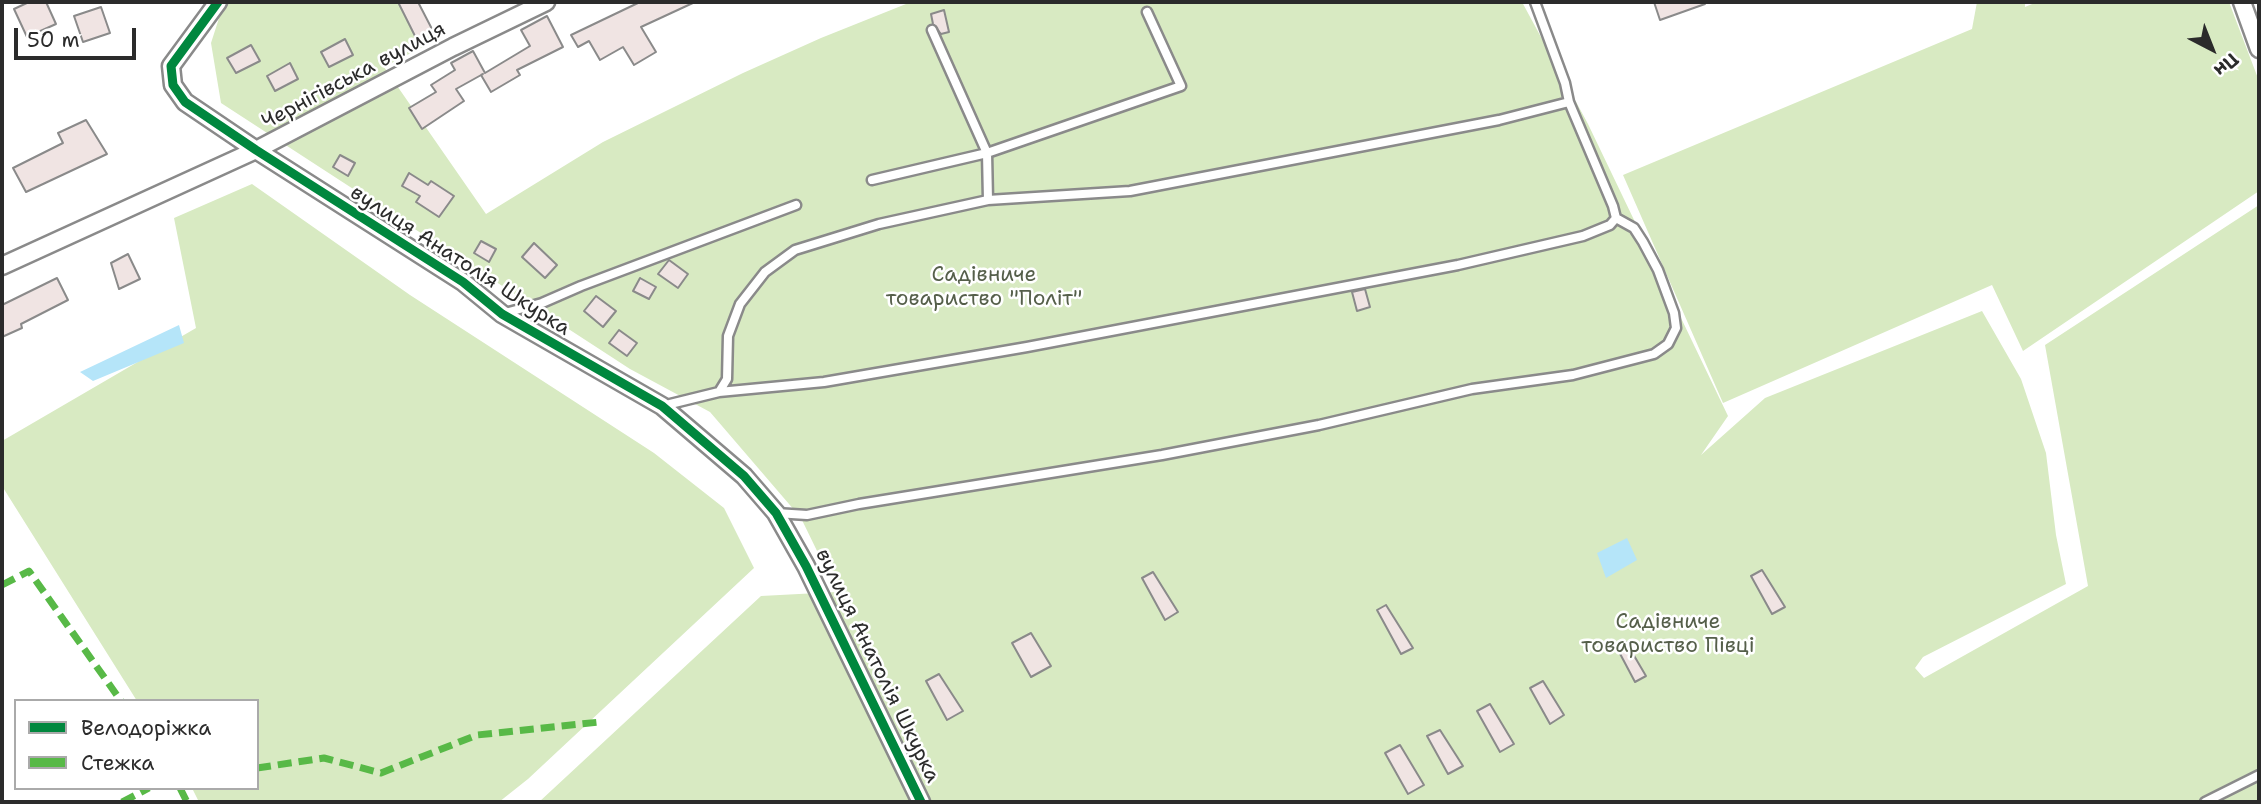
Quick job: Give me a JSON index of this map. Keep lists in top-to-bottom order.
{
  "streets": {
    "street": ["Чернігівська вулиця", "вулиця Анатолія Шкурка"]
  },
  "crossings": [
    ["Чернігівська вулиця", "вулиця Анатолія Шкурка"]
  ],
  "parks": ["Садівниче товариство \"Політ\"", "Садівниче товариство Півці"],
  "legend": ["Велодоріжка", "Стежка"],
  "scale_bar": "50 m",
  "north": "bottom right"
}
